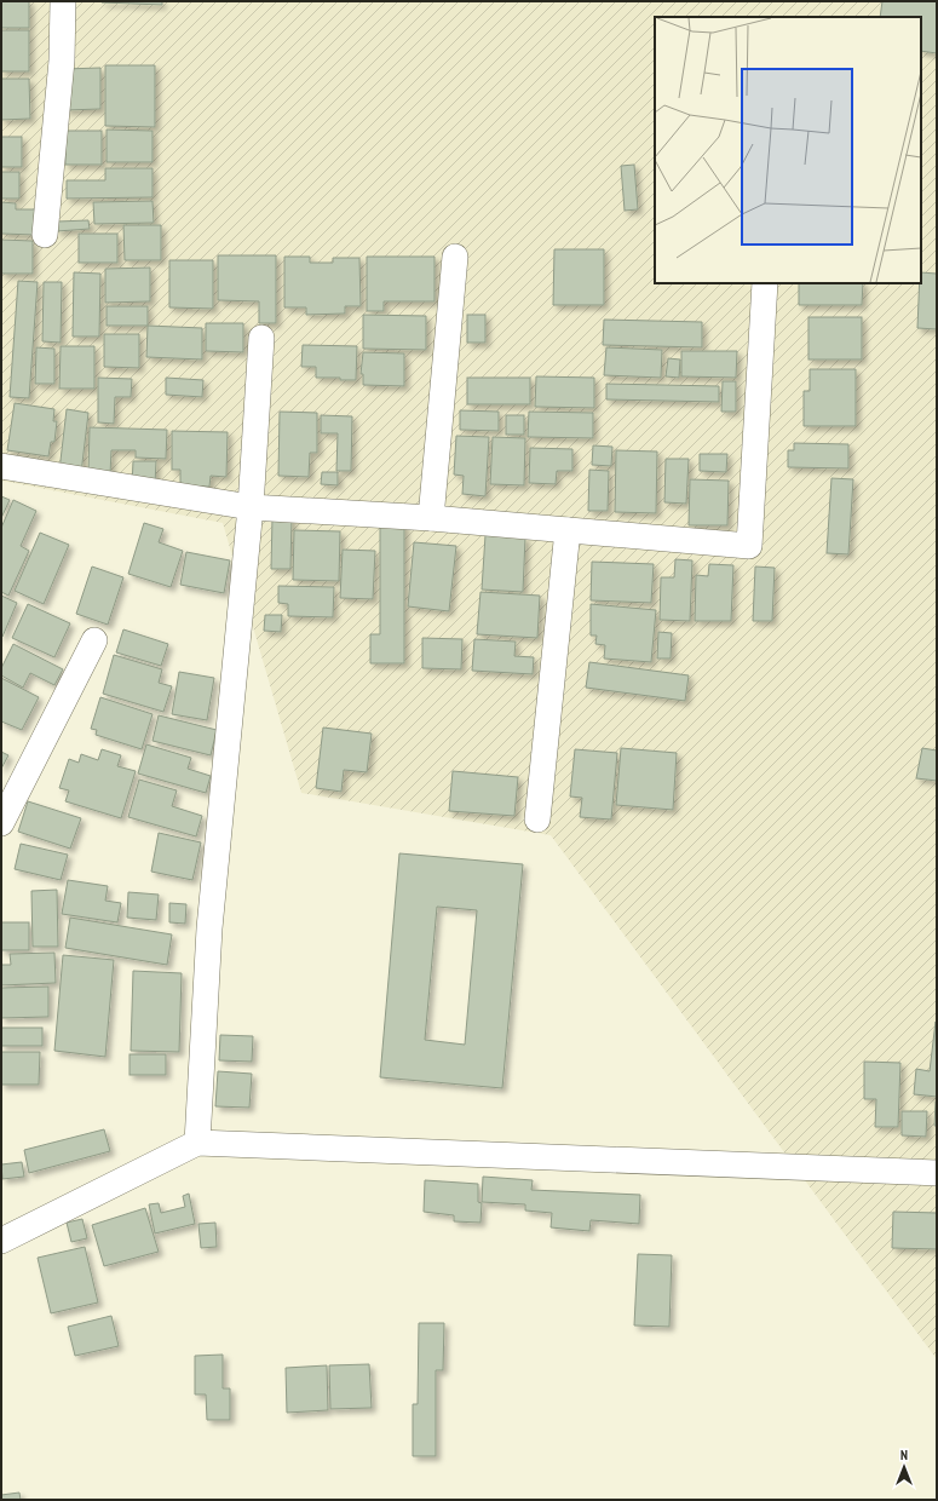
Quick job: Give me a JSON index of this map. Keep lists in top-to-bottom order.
{
  "north": "top"
}
